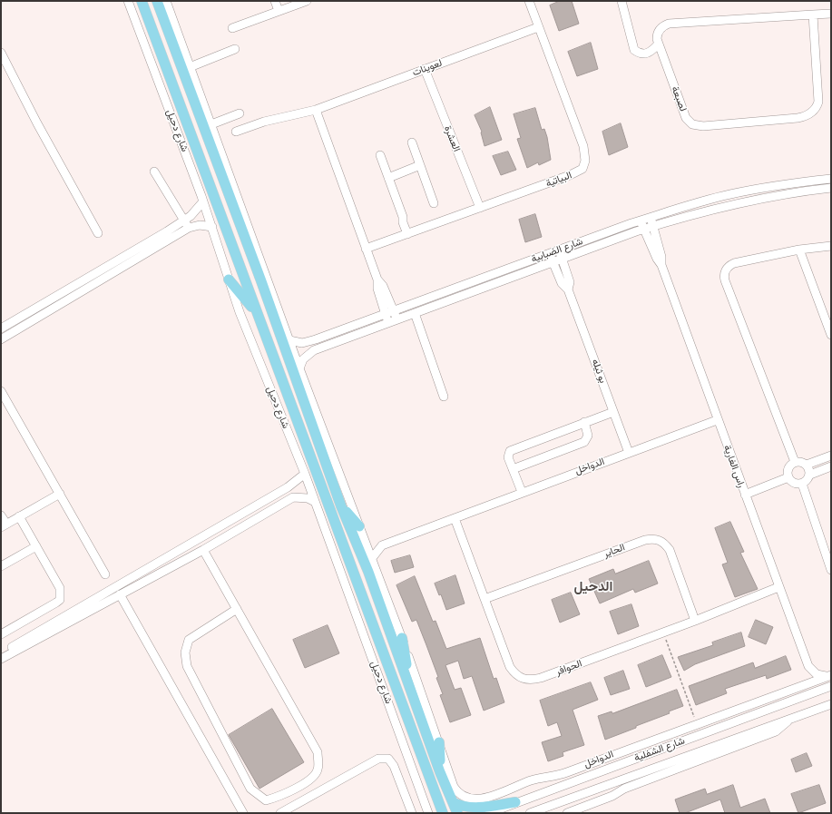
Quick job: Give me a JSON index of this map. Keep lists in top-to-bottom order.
{
  "streets": {
    "main road": ["شارع دحيل"],
    "street": [
      "لعوينات",
      "لصبعة",
      "العشرة",
      "البياتية",
      "شارع الضبابية",
      "بو ثيله",
      "الدواخل",
      "راس الغارية",
      "الحاير",
      "الحوافر",
      "شارع الشفلية"
    ]
  },
  "crossings": [
    ["لعوينات", "العشرة"],
    ["لعوينات", "البياتية"],
    ["العشرة", "البياتية"],
    ["شارع الضبابية", "بو ثيله"],
    ["شارع الضبابية", "راس الغارية"],
    ["بو ثيله", "الدواخل"],
    ["الدواخل", "راس الغارية"],
    ["الدواخل", "الحوافر"],
    ["راس الغارية", "الحوافر"],
    ["الحاير", "الحوافر"]
  ],
  "districts": ["الدحيل"]
}
